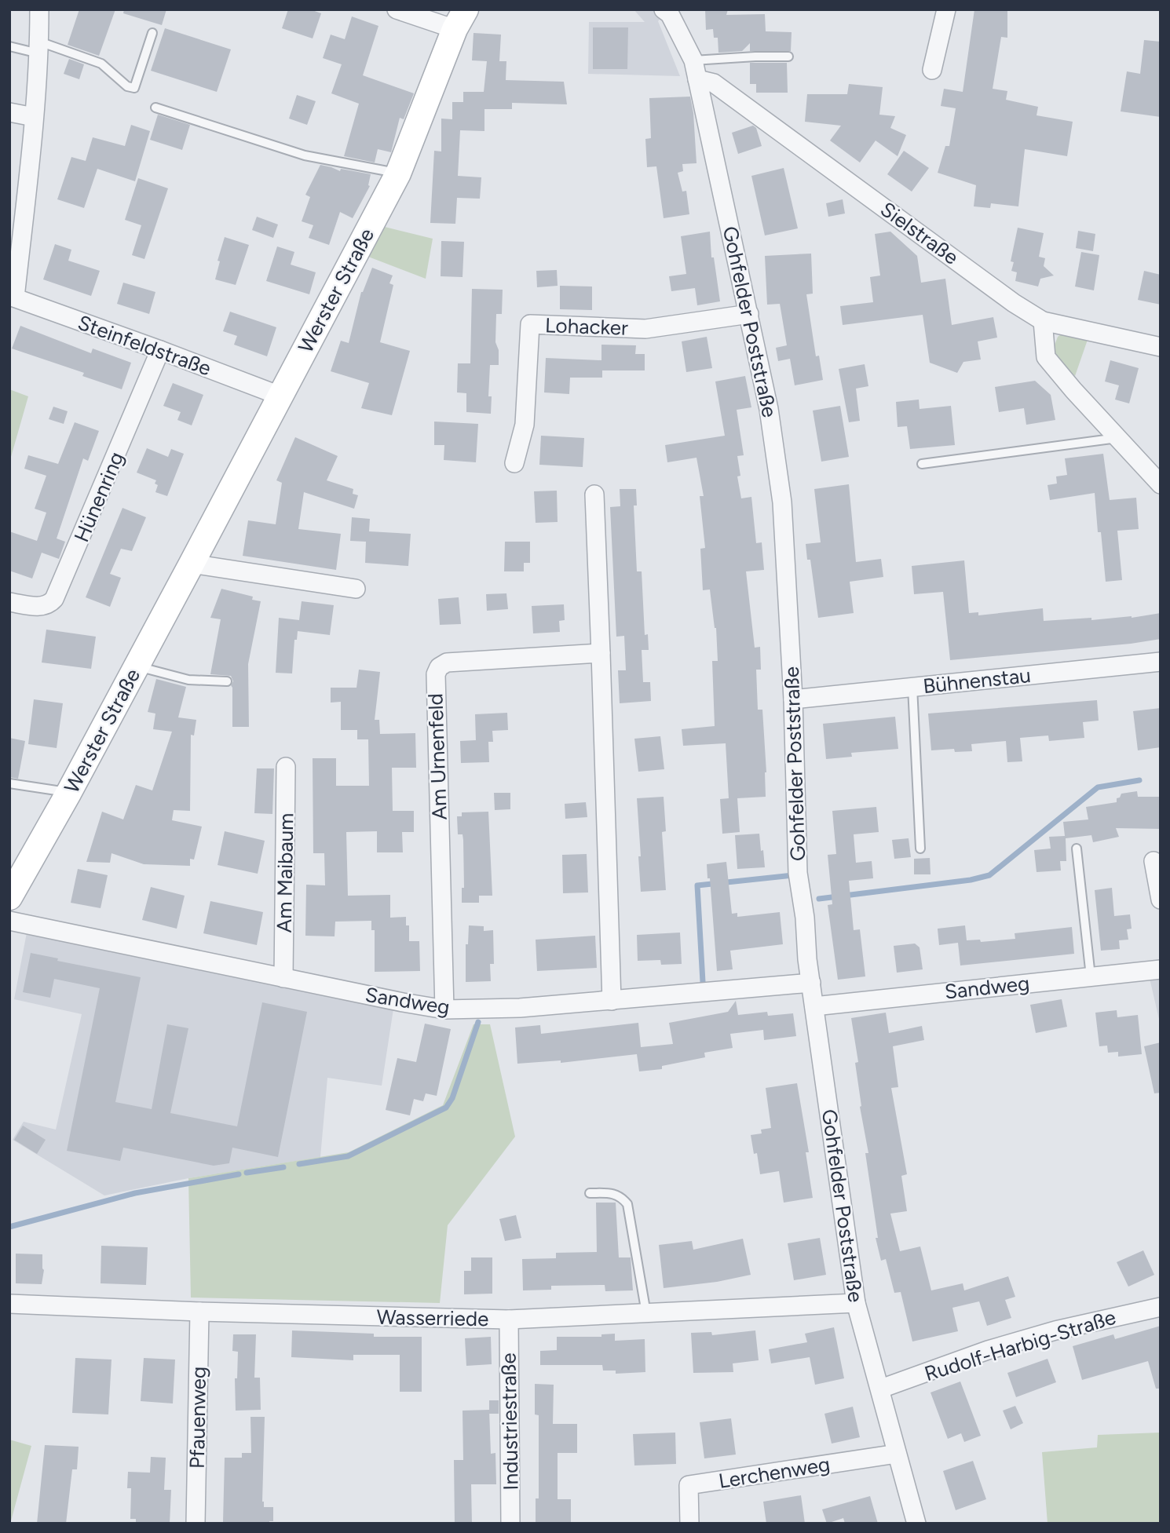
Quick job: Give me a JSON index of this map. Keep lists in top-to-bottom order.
{
  "streets": {
    "main road": ["Werster Straße"],
    "street": [
      "Sielstraße",
      "Gohfelder Poststraße",
      "Lohacker",
      "Steinfeldstraße",
      "Hünenring",
      "Bühnenstau",
      "Am Urnenfeld",
      "Am Maibaum",
      "Sandweg",
      "Wasserriede",
      "Rudolf-Harbig-Straße",
      "Pfauenweg",
      "Industriestraße",
      "Lerchenweg"
    ]
  },
  "crossings": [
    ["Sielstraße", "Gohfelder Poststraße"],
    ["Werster Straße", "Steinfeldstraße"],
    ["Gohfelder Poststraße", "Lohacker"],
    ["Gohfelder Poststraße", "Bühnenstau"],
    ["Gohfelder Poststraße", "Sandweg"],
    ["Gohfelder Poststraße", "Wasserriede"],
    ["Gohfelder Poststraße", "Rudolf-Harbig-Straße"],
    ["Gohfelder Poststraße", "Lerchenweg"],
    ["Steinfeldstraße", "Hünenring"],
    ["Am Urnenfeld", "Sandweg"],
    ["Am Maibaum", "Sandweg"],
    ["Wasserriede", "Pfauenweg"],
    ["Wasserriede", "Industriestraße"]
  ]
}
